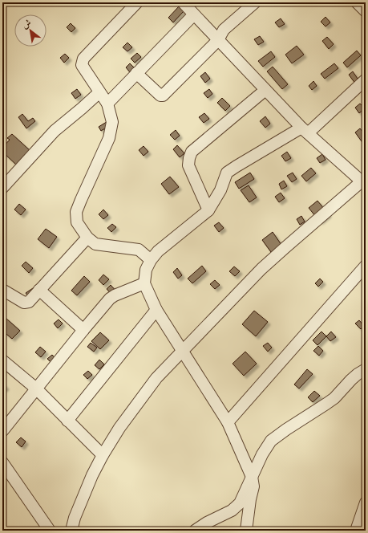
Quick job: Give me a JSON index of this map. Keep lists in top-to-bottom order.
{
  "north": "top left"
}
